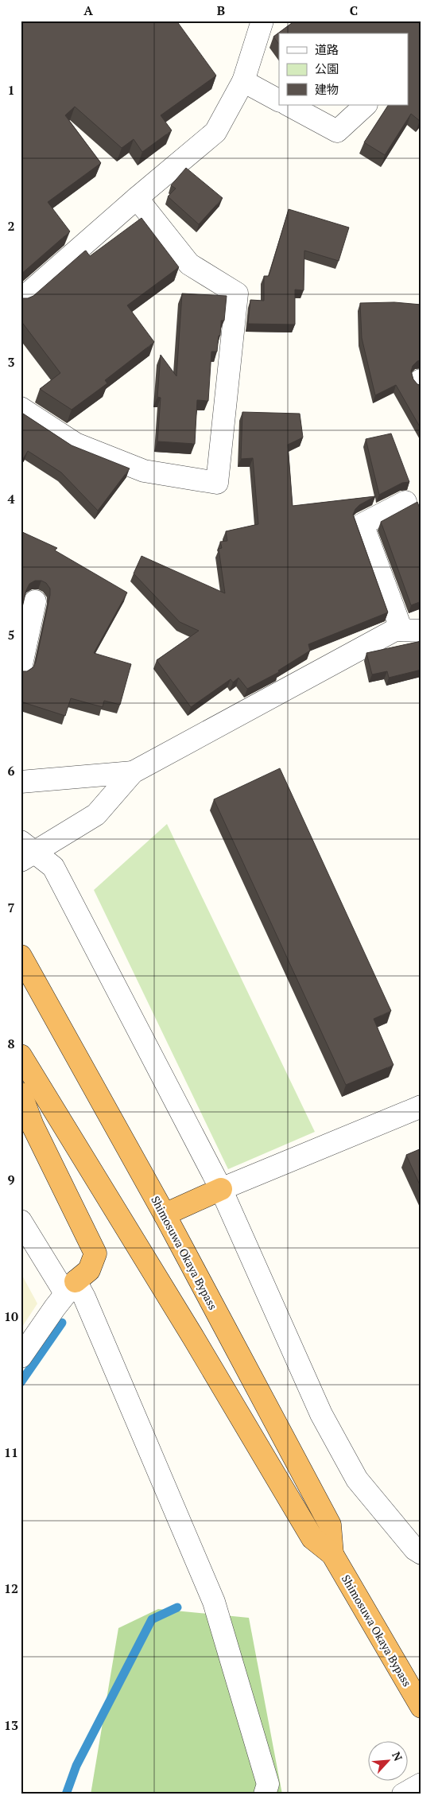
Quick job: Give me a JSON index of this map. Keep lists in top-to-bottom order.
{
  "streets": {
    "highway": ["Shimosuwa Okaya Bypass"]
  },
  "legend": ["道路", "公園", "建物"],
  "north": "top right",
  "grid": {
    "columns": ["A", "B", "C"],
    "rows": [
      "1",
      "2",
      "3",
      "4",
      "5",
      "6",
      "7",
      "8",
      "9",
      "10",
      "11",
      "12",
      "13"
    ]
  }
}
